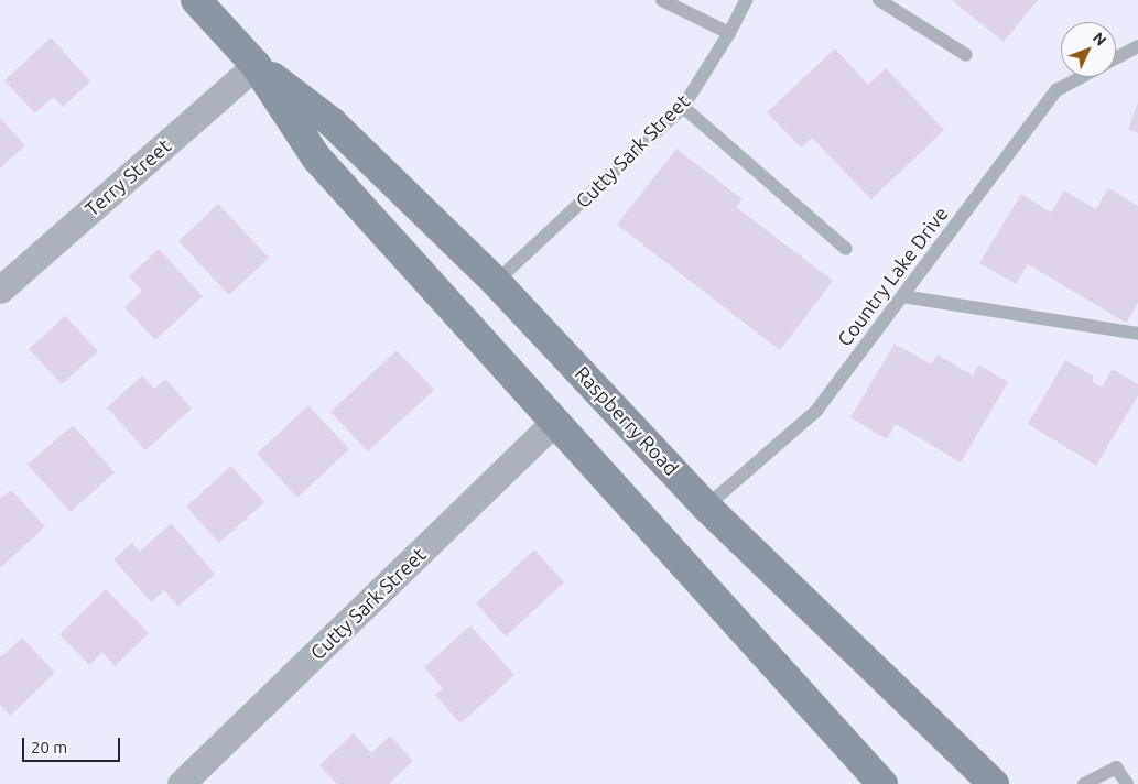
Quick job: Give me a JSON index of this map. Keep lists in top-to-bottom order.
{
  "streets": {
    "main road": ["Raspberry Road"],
    "street": ["Cutty Sark Street", "Terry Street"],
    "lane": ["Country Lake Drive"]
  },
  "crossings": [
    ["Cutty Sark Street", "Raspberry Road"],
    ["Terry Street", "Raspberry Road"],
    ["Country Lake Drive", "Raspberry Road"]
  ],
  "scale_bar": "20 m",
  "north": "top right"
}
